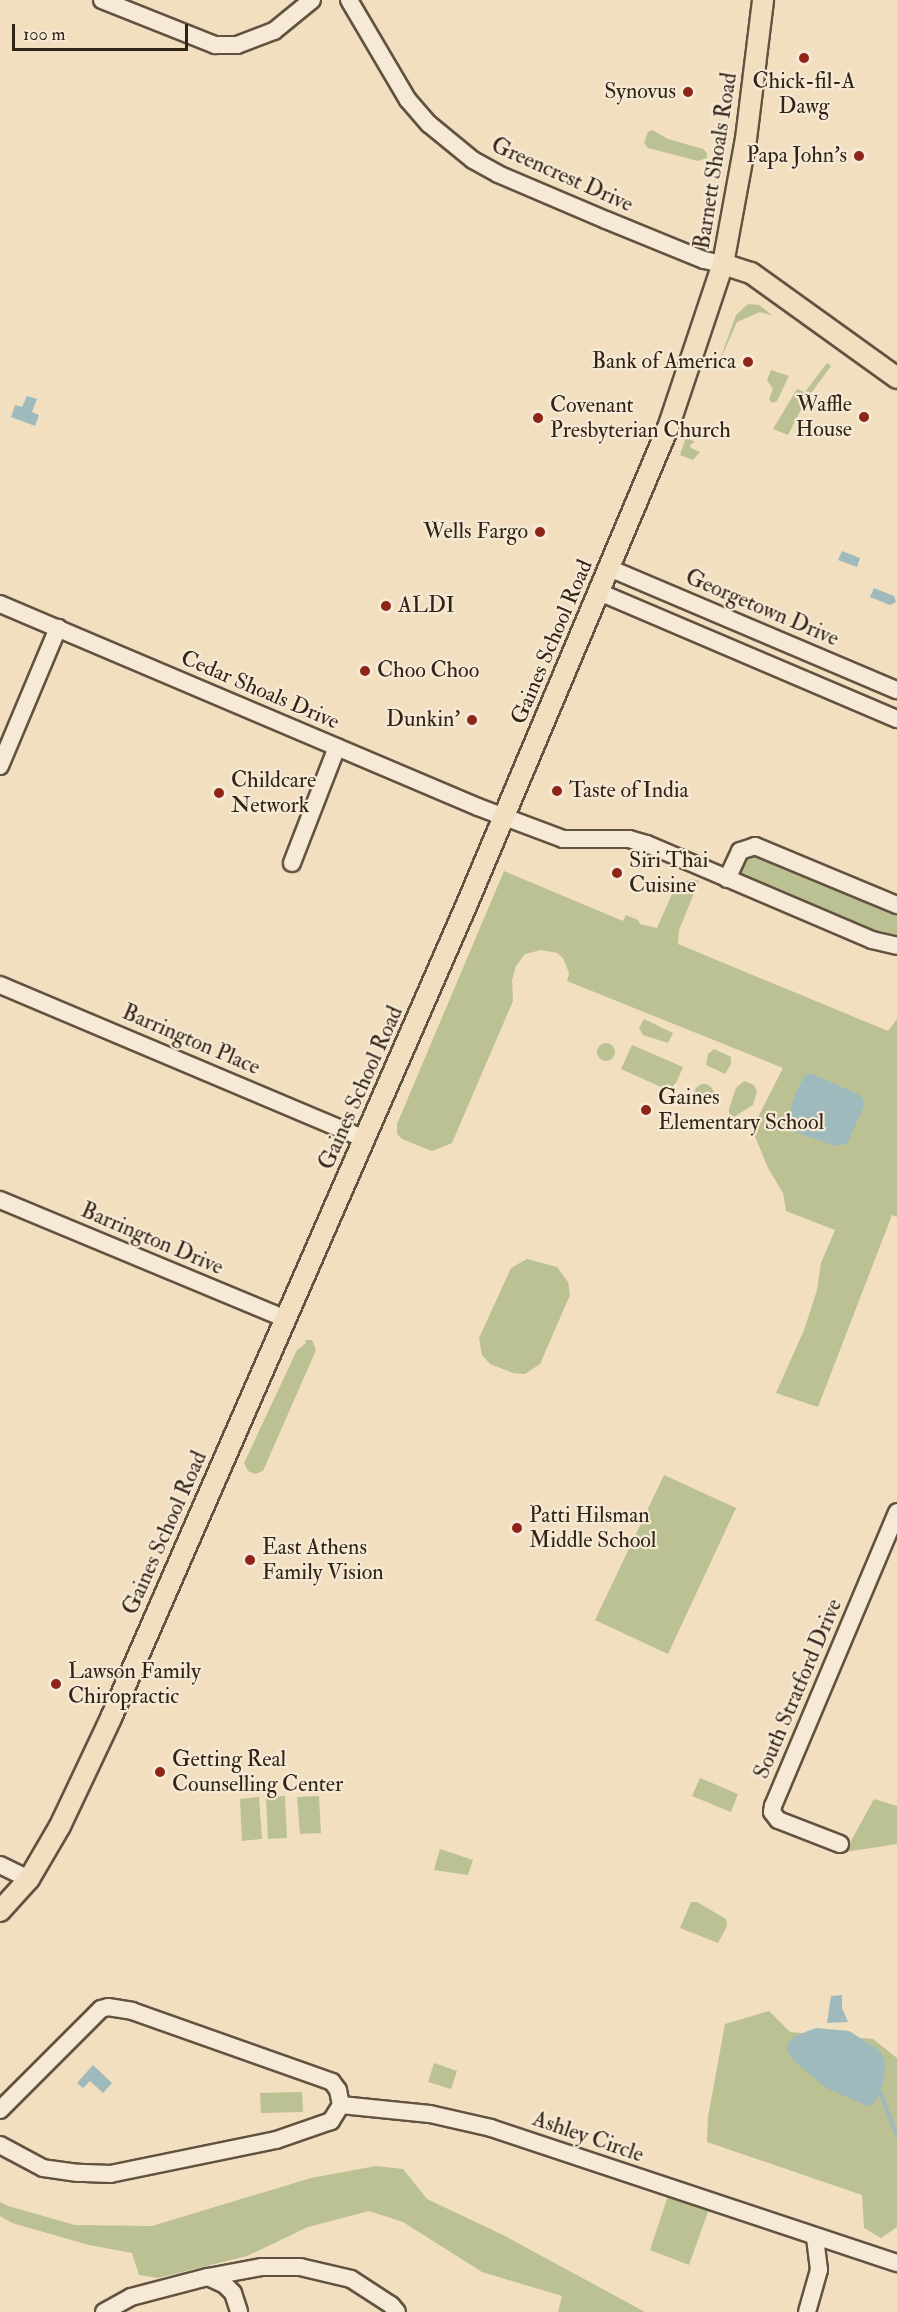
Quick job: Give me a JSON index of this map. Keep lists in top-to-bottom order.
{
  "streets": {
    "main road": ["Barnett Shoals Road", "Gaines School Road"],
    "street": [
      "Greencrest Drive",
      "Georgetown Drive",
      "Cedar Shoals Drive",
      "Barrington Place",
      "Barrington Drive",
      "South Stratford Drive",
      "Ashley Circle"
    ]
  },
  "crossings": [
    ["Barnett Shoals Road", "Greencrest Drive"],
    ["Barnett Shoals Road", "Gaines School Road"],
    ["Greencrest Drive", "Gaines School Road"],
    ["Georgetown Drive", "Gaines School Road"],
    ["Gaines School Road", "Cedar Shoals Drive"],
    ["Gaines School Road", "Barrington Place"],
    ["Gaines School Road", "Barrington Drive"]
  ],
  "places": [
    "Chick-fil-A Dawg",
    "Synovus",
    "Papa John's",
    "Bank of America",
    "Waffle House",
    "Covenant Presbyterian Church",
    "Wells Fargo",
    "ALDI",
    "Choo Choo",
    "Dunkin'",
    "Taste of India",
    "Childcare Network",
    "Siri Thai Cuisine",
    "Gaines Elementary School",
    "Patti Hilsman Middle School",
    "East Athens Family Vision",
    "Lawson Family Chiropractic",
    "Getting Real Counselling Center"
  ],
  "scale_bar": "100 m"
}
